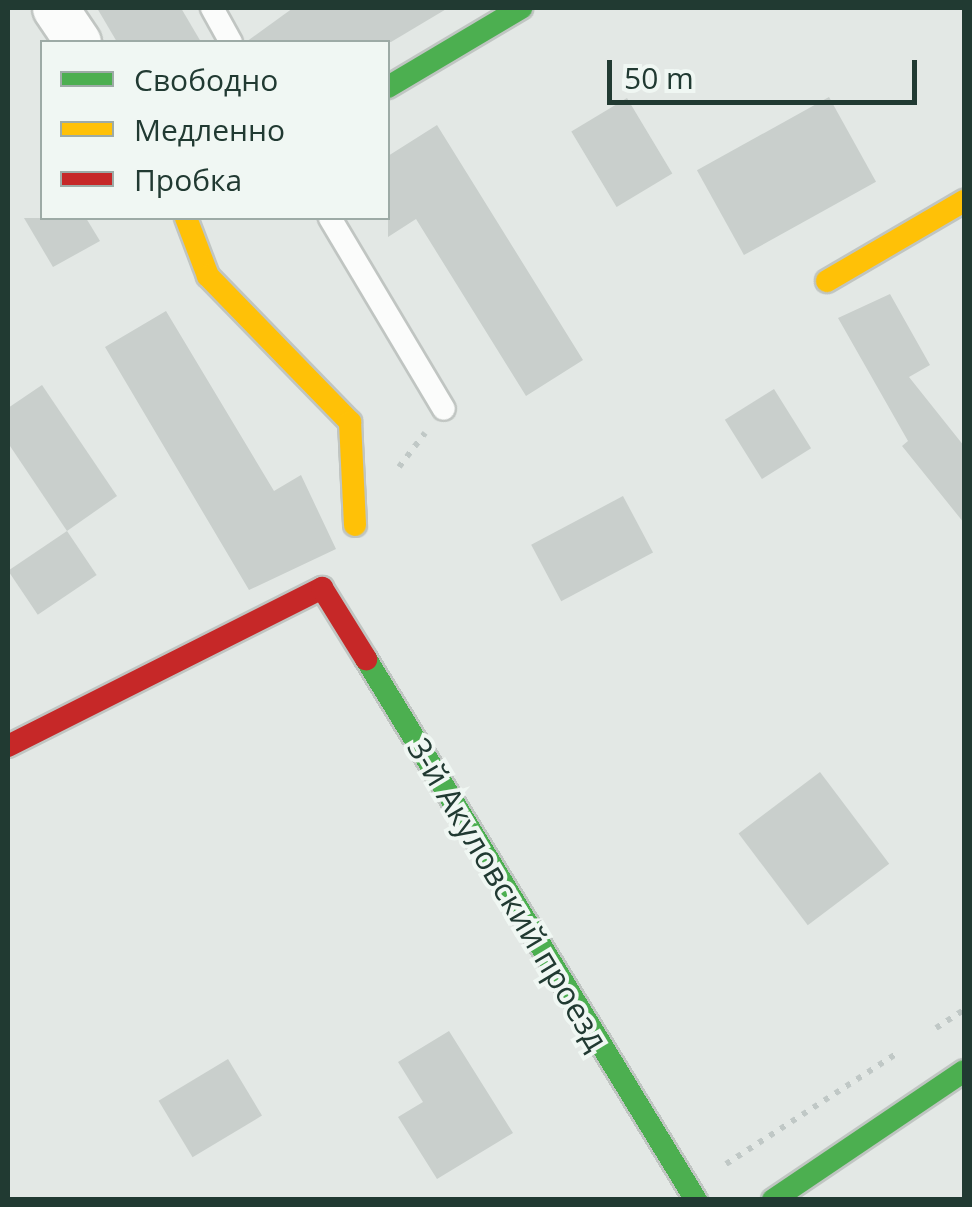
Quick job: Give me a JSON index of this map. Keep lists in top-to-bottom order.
{
  "streets": {
    "street": ["3-й Акуловский проезд"]
  },
  "legend": ["Свободно", "Медленно", "Пробка"],
  "scale_bar": "50 m"
}
